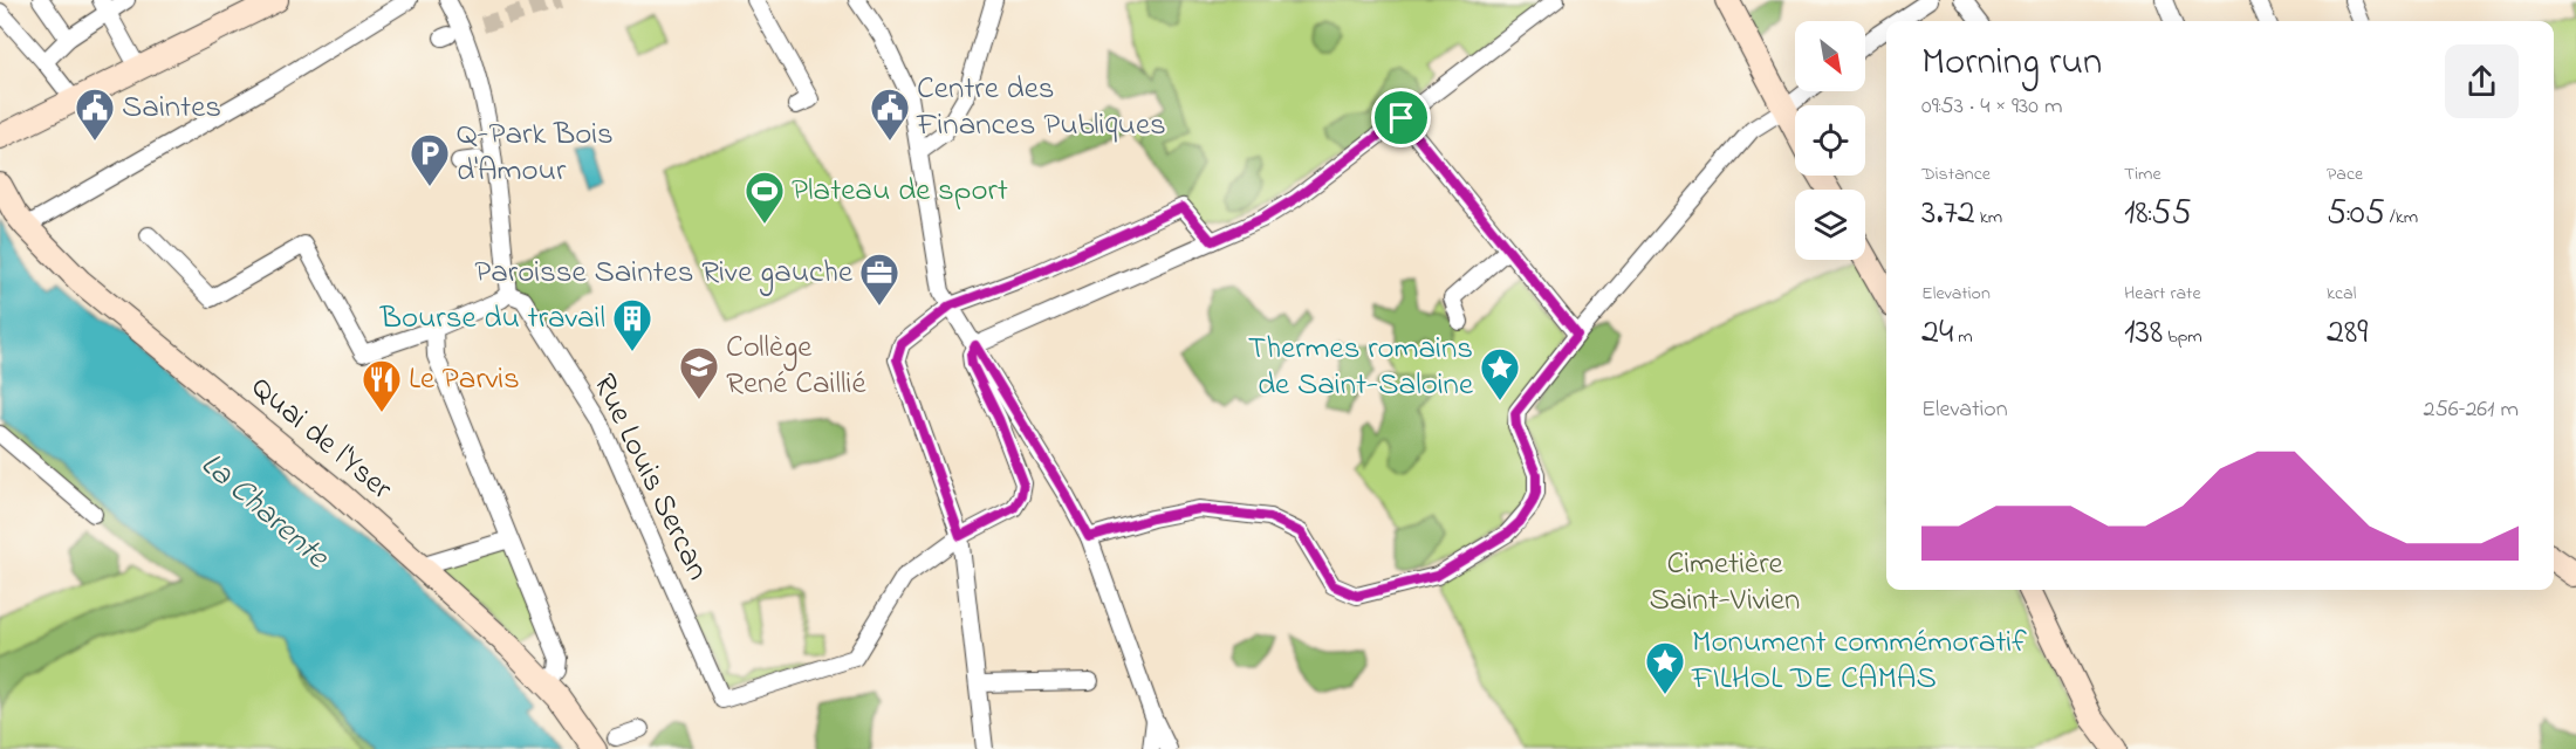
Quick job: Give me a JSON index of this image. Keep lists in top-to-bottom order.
{
  "streets": {
    "street": ["Quai de l'Yser", "Rue Louis Sercan"]
  },
  "water": ["La Charente"],
  "parks": ["Cimetière Saint-Vivien"],
  "places": {
    "public building": ["Saintes", "Centre des Finances Publiques"],
    "parking": ["Q-Park Bois d'Amour"],
    "sports": ["Plateau de sport"],
    "office": ["Paroisse Saintes Rive gauche"],
    "building": ["Bourse du travail"],
    "school or university": ["Collège René Caillié"],
    "place": ["Thermes romains de Saint-Saloine", "Monument commémoratif FILHOL DE CAMAS"],
    "restaurant": ["Le Parvis"]
  },
  "north": "bottom right",
  "page": {
    "heading": ["Morning run", "09:53 · 4 × 930 m"],
    "stats": [
      ["Distance", "3.72 km"],
      ["Time", "18:55"],
      ["Pace", "5:05 /km"],
      ["Elevation", "24 m"],
      ["Heart rate", "138 bpm"],
      ["kcal", "289"]
    ],
    "chart": ["Elevation", "256–261 m"]
  }
}
